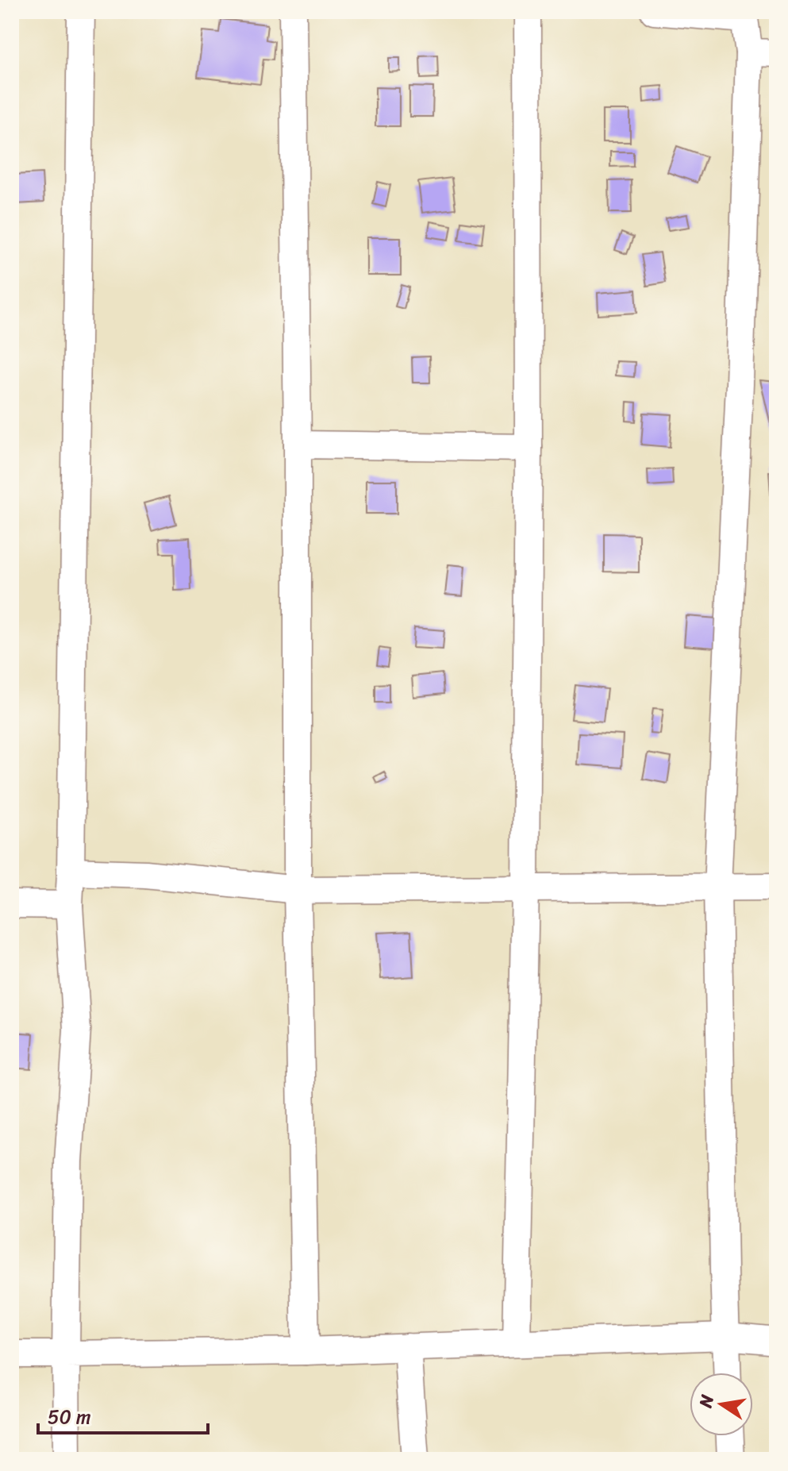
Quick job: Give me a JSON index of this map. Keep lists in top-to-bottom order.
{
  "scale_bar": "50 m",
  "north": "left"
}
